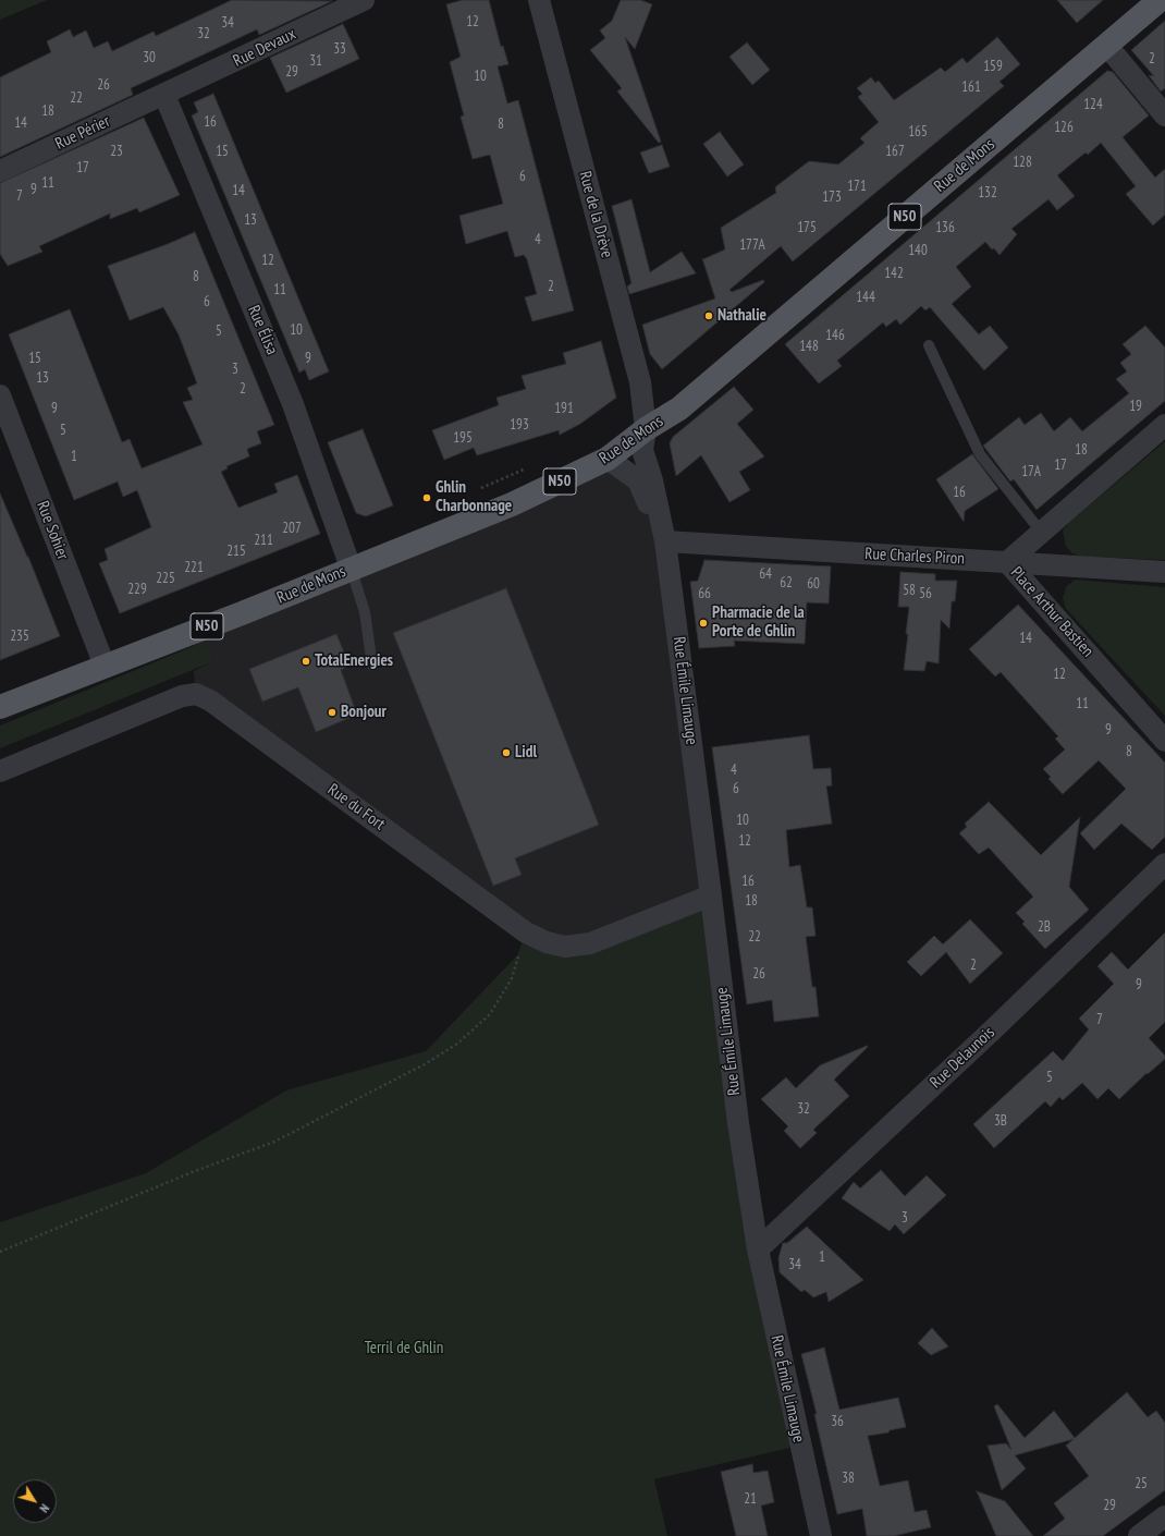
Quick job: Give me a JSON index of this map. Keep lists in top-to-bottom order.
{
  "streets": {
    "main road": ["Rue de Mons", "N50"],
    "street": [
      "Rue Devaux",
      "Rue Périer",
      "Rue de la Drève",
      "Rue Élisa",
      "Rue Sohier",
      "Rue Charles Piron",
      "Place Arthur Bastien",
      "Rue Émile Limauge",
      "Rue du Fort",
      "Rue Delaunois"
    ]
  },
  "crossings": [
    ["Rue Devaux", "Rue Périer"],
    ["Rue Devaux", "Rue Élisa"],
    ["Rue Périer", "Rue Élisa"],
    ["Rue de Mons", "Rue de la Drève"],
    ["Rue de Mons", "Rue Élisa"],
    ["Rue de Mons", "Rue Sohier"],
    ["Rue de la Drève", "Rue Charles Piron"],
    ["Rue de la Drève", "Rue Émile Limauge"],
    ["Rue Charles Piron", "Place Arthur Bastien"],
    ["Rue Charles Piron", "Rue Émile Limauge"],
    ["Rue Émile Limauge", "Rue du Fort"],
    ["Rue Émile Limauge", "Rue Delaunois"]
  ],
  "parks": ["Terril de Ghlin"],
  "places": [
    "Nathalie",
    "Ghlin Charbonnage",
    "Pharmacie de la Porte de Ghlin",
    "TotalEnergies",
    "Bonjour",
    "Lidl"
  ],
  "house_numbers": [
    "12",
    "34",
    "32",
    "33",
    "30",
    "2",
    "31",
    "159",
    "29",
    "10",
    "26",
    "161",
    "22",
    "124",
    "18",
    "16",
    "14",
    "8",
    "126",
    "165",
    "23",
    "15",
    "167",
    "128",
    "17",
    "6",
    "11",
    "171",
    "9",
    "14",
    "132",
    "7",
    "173",
    "13",
    "175",
    "136",
    "4",
    "177A",
    "140",
    "12",
    "142",
    "8",
    "2",
    "11",
    "144",
    "6",
    "10",
    "5",
    "146",
    "148",
    "15",
    "9",
    "3",
    "13",
    "2",
    "19",
    "9",
    "191",
    "193",
    "5",
    "195",
    "18",
    "1",
    "17",
    "17A",
    "16",
    "207",
    "211",
    "215",
    "221",
    "64",
    "225",
    "62",
    "60",
    "229",
    "58",
    "66",
    "56",
    "235",
    "14",
    "12",
    "11",
    "9",
    "8",
    "4",
    "6",
    "10",
    "12",
    "16",
    "18",
    "2B",
    "22",
    "2",
    "26",
    "9",
    "7",
    "5",
    "32",
    "3B",
    "3",
    "1",
    "34",
    "36",
    "38",
    "25",
    "21",
    "29"
  ],
  "north": "bottom right"
}
